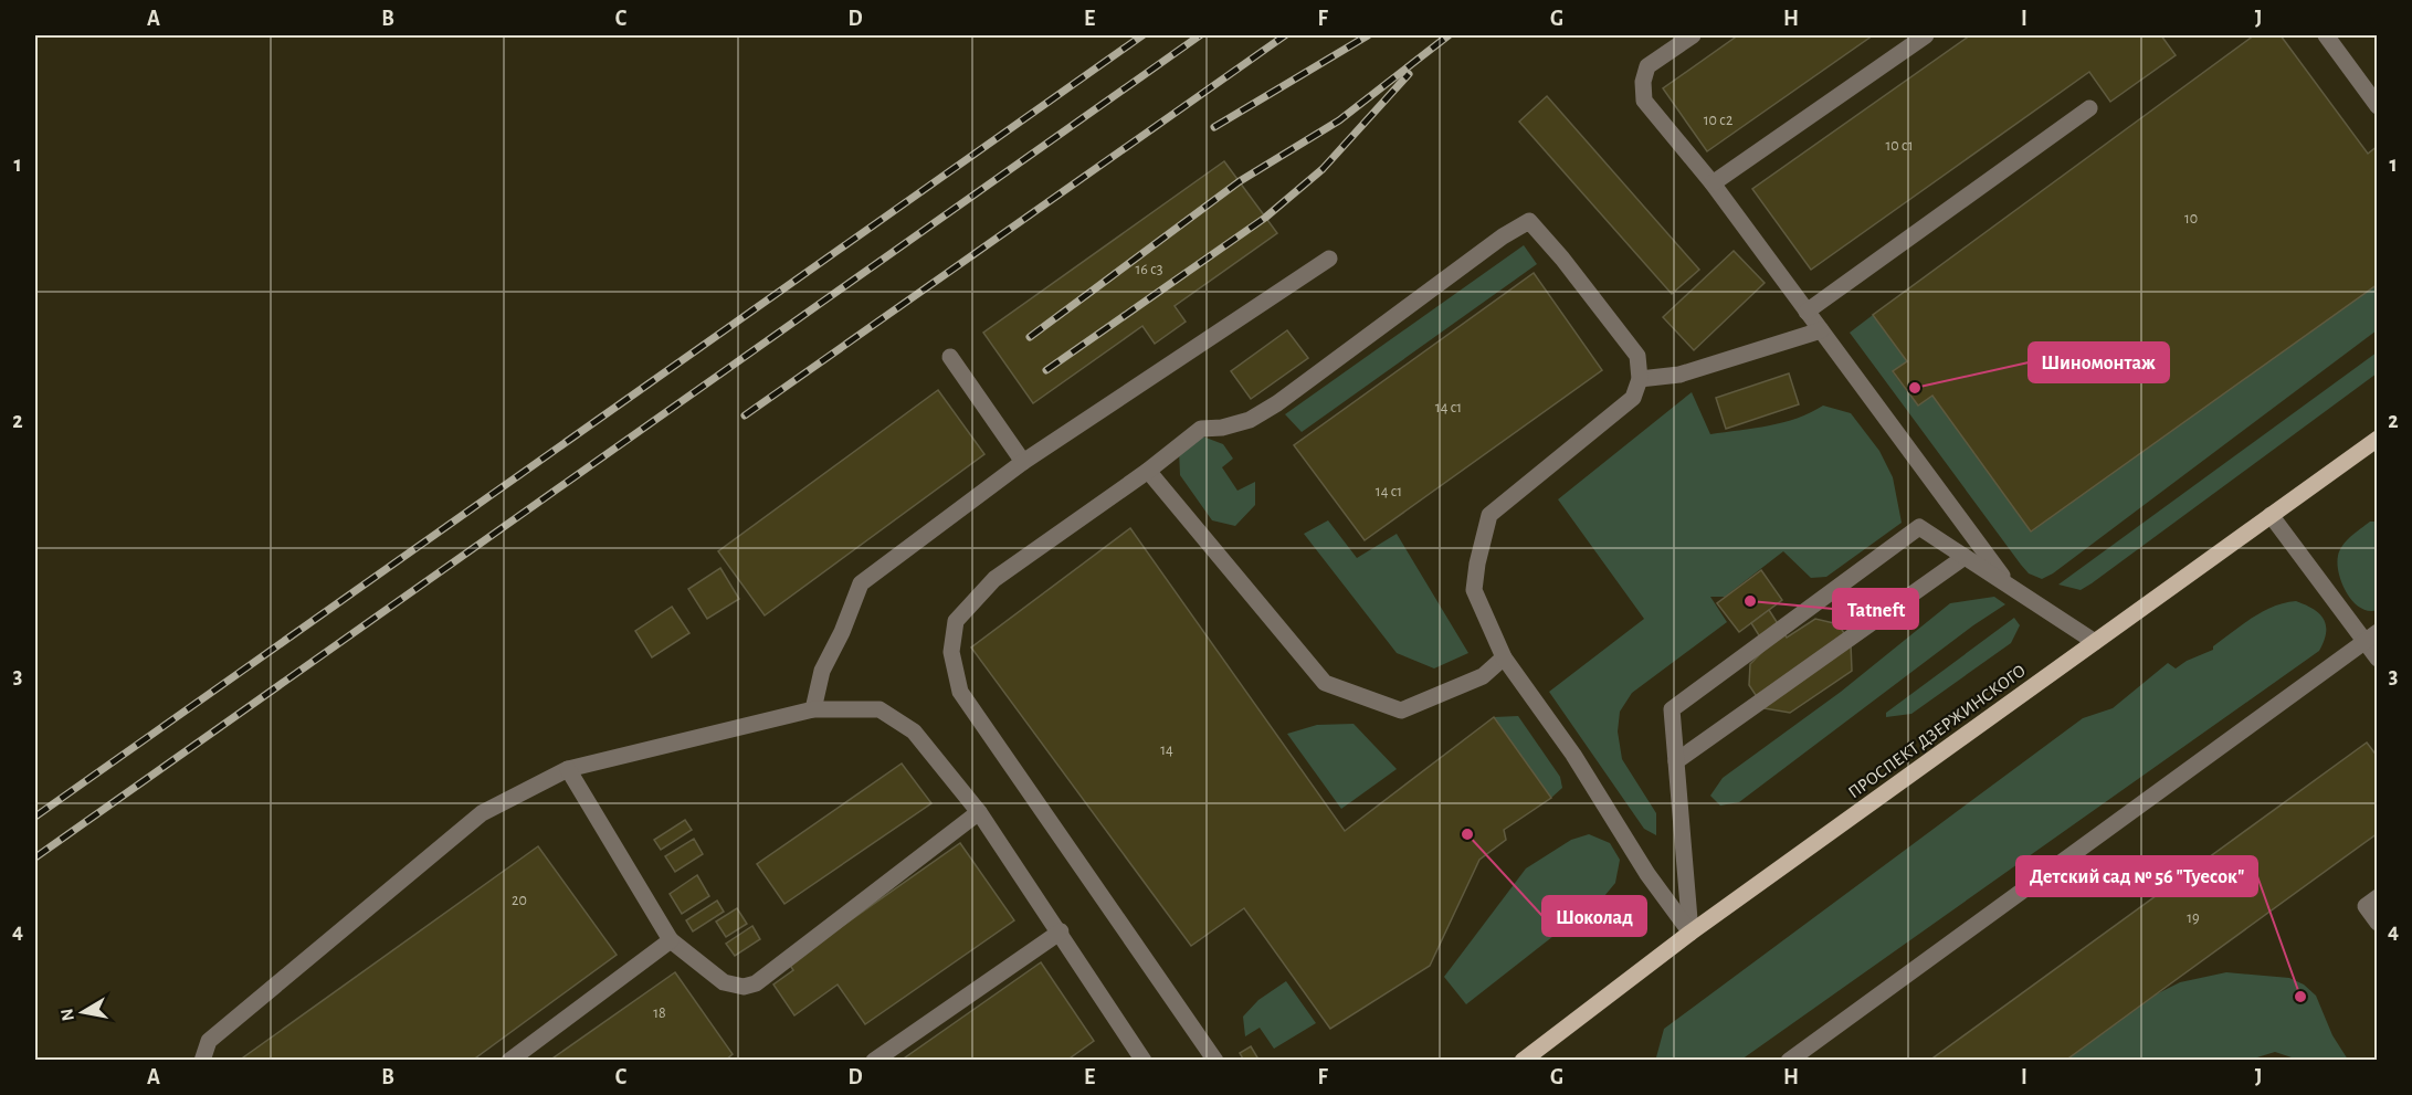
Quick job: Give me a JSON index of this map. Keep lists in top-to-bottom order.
{
  "streets": {
    "main road": ["ПРОСПЕКТ ДЗЕРЖИНСКОГО"]
  },
  "places": [
    "Шиномонтаж",
    "Tatneft",
    "Шоколад",
    "Детский сад № 56 \"Туесок\""
  ],
  "house_numbers": [
    "10 с2",
    "10 с1",
    "10",
    "16 с3",
    "14 с1",
    "14 с1",
    "14",
    "20",
    "19",
    "18"
  ],
  "north": "left",
  "grid": {
    "columns": [
      "A",
      "B",
      "C",
      "D",
      "E",
      "F",
      "G",
      "H",
      "I",
      "J"
    ],
    "rows": [
      "1",
      "2",
      "3",
      "4"
    ]
  }
}
